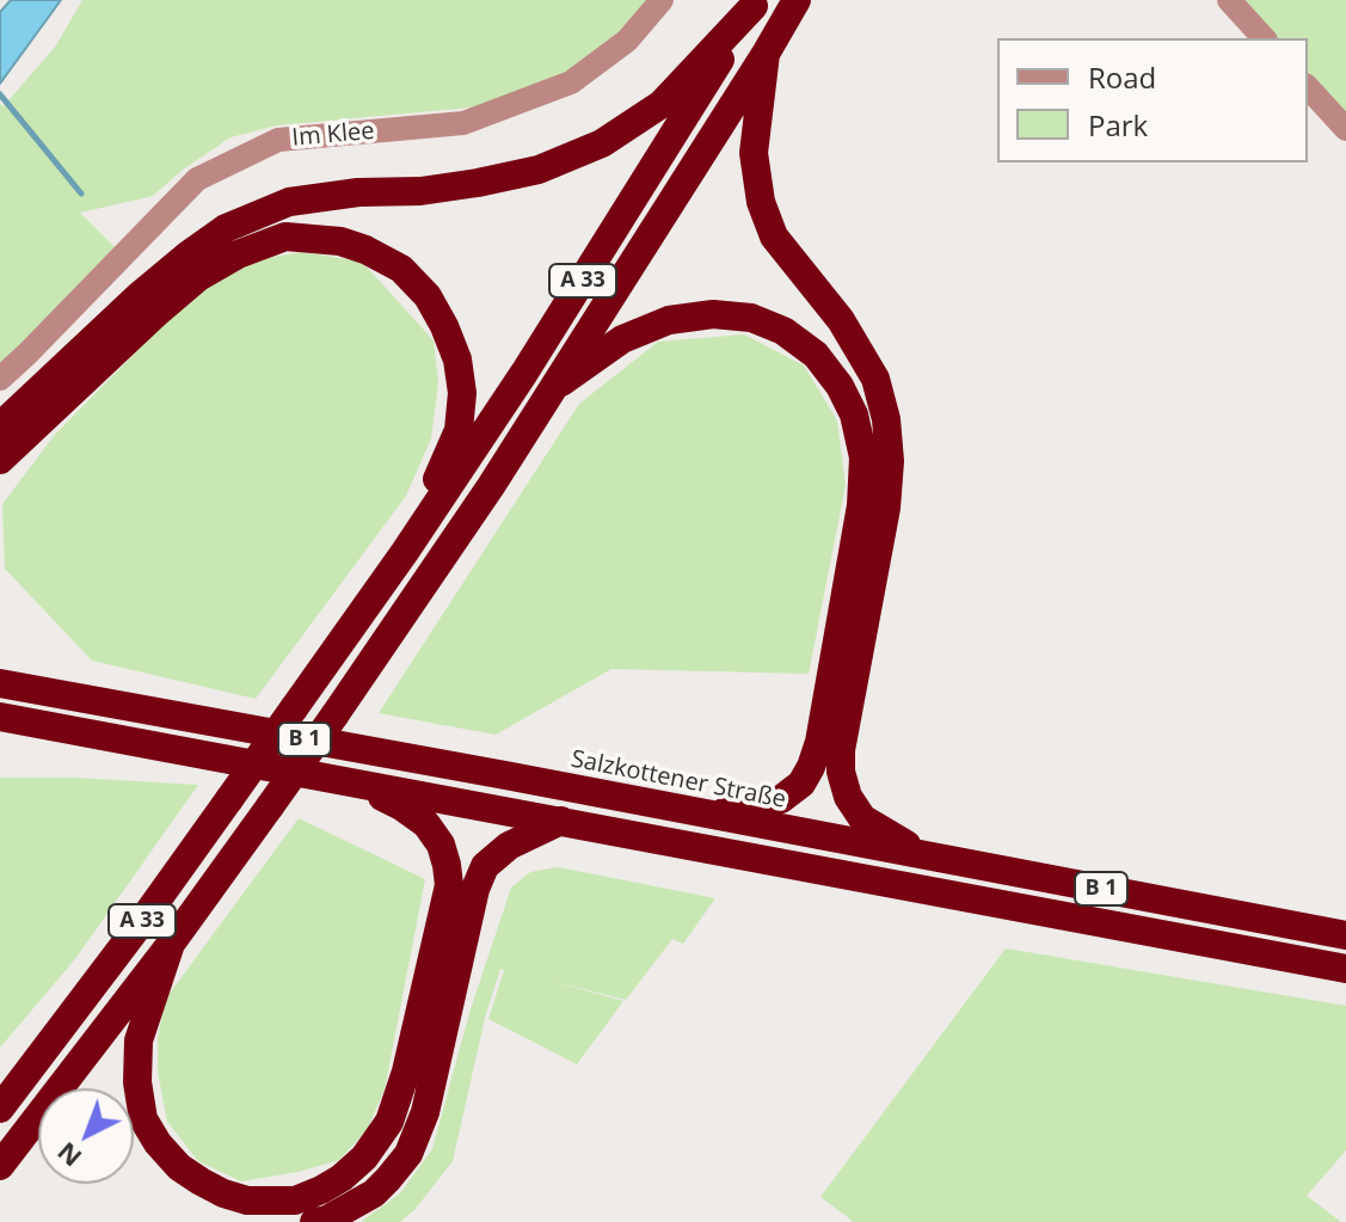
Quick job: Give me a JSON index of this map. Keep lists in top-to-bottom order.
{
  "streets": {
    "highway": ["A 33", "B 1", "Salzkottener Straße"],
    "lane": ["Im Klee"]
  },
  "legend": ["Road", "Park"],
  "north": "bottom left"
}
